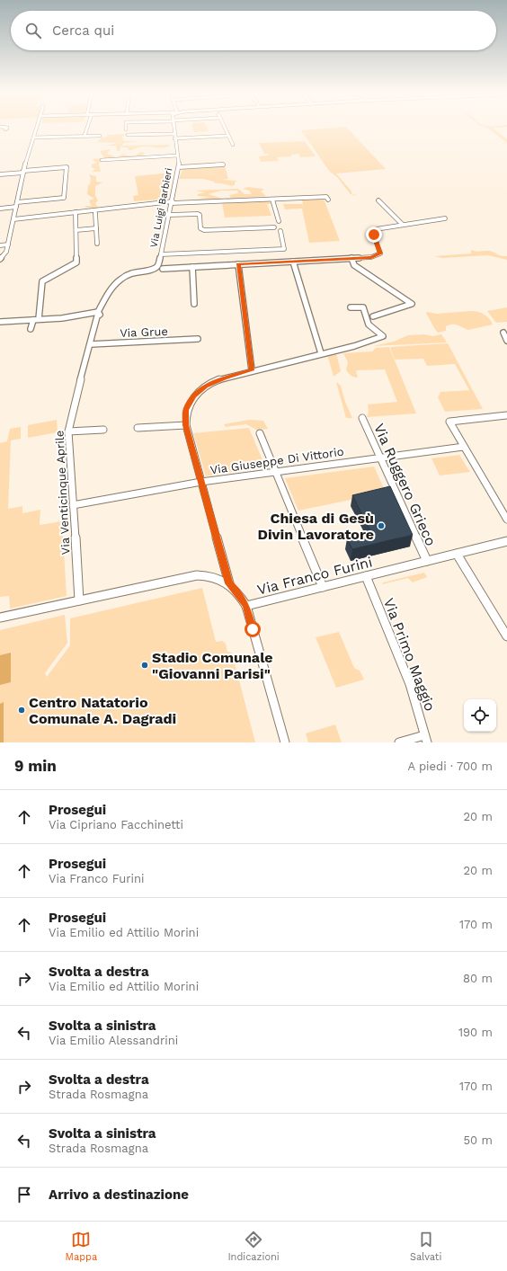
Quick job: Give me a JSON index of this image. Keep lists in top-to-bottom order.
{
  "streets": {
    "street": [
      "Via Luigi Barbieri",
      "Via Grue",
      "Via Giuseppe Di Vittorio",
      "Via Ruggero Grieco",
      "Via Venticinque Aprile",
      "Via Franco Furini",
      "Via Primo Maggio"
    ]
  },
  "crossings": [
    ["Via Luigi Barbieri", "Via Venticinque Aprile"],
    ["Via Grue", "Via Venticinque Aprile"],
    ["Via Giuseppe Di Vittorio", "Via Ruggero Grieco"],
    ["Via Giuseppe Di Vittorio", "Via Venticinque Aprile"],
    ["Via Ruggero Grieco", "Via Franco Furini"],
    ["Via Venticinque Aprile", "Via Franco Furini"],
    ["Via Franco Furini", "Via Primo Maggio"]
  ],
  "places": ["Chiesa di Gesù Divin Lavoratore", "Stadio Comunale \"Giovanni Parisi\"", "Centro Natatorio Comunale A. Dagradi"],
  "page": {
    "search": "Cerca qui",
    "heading": ["9 min", "A piedi · 700 m"],
    "list": [
      ["Prosegui", "Via Cipriano Facchinetti", "20 m"],
      ["Prosegui", "Via Franco Furini", "20 m"],
      ["Prosegui", "Via Emilio ed Attilio Morini", "170 m"],
      ["Svolta a destra", "Via Emilio ed Attilio Morini", "80 m"],
      ["Svolta a sinistra", "Via Emilio Alessandrini", "190 m"],
      ["Svolta a destra", "Strada Rosmagna", "170 m"],
      ["Svolta a sinistra", "Strada Rosmagna", "50 m"],
      "Arrivo a destinazione"
    ],
    "nav": ["Mappa", "Indicazioni", "Salvati"]
  }
}
